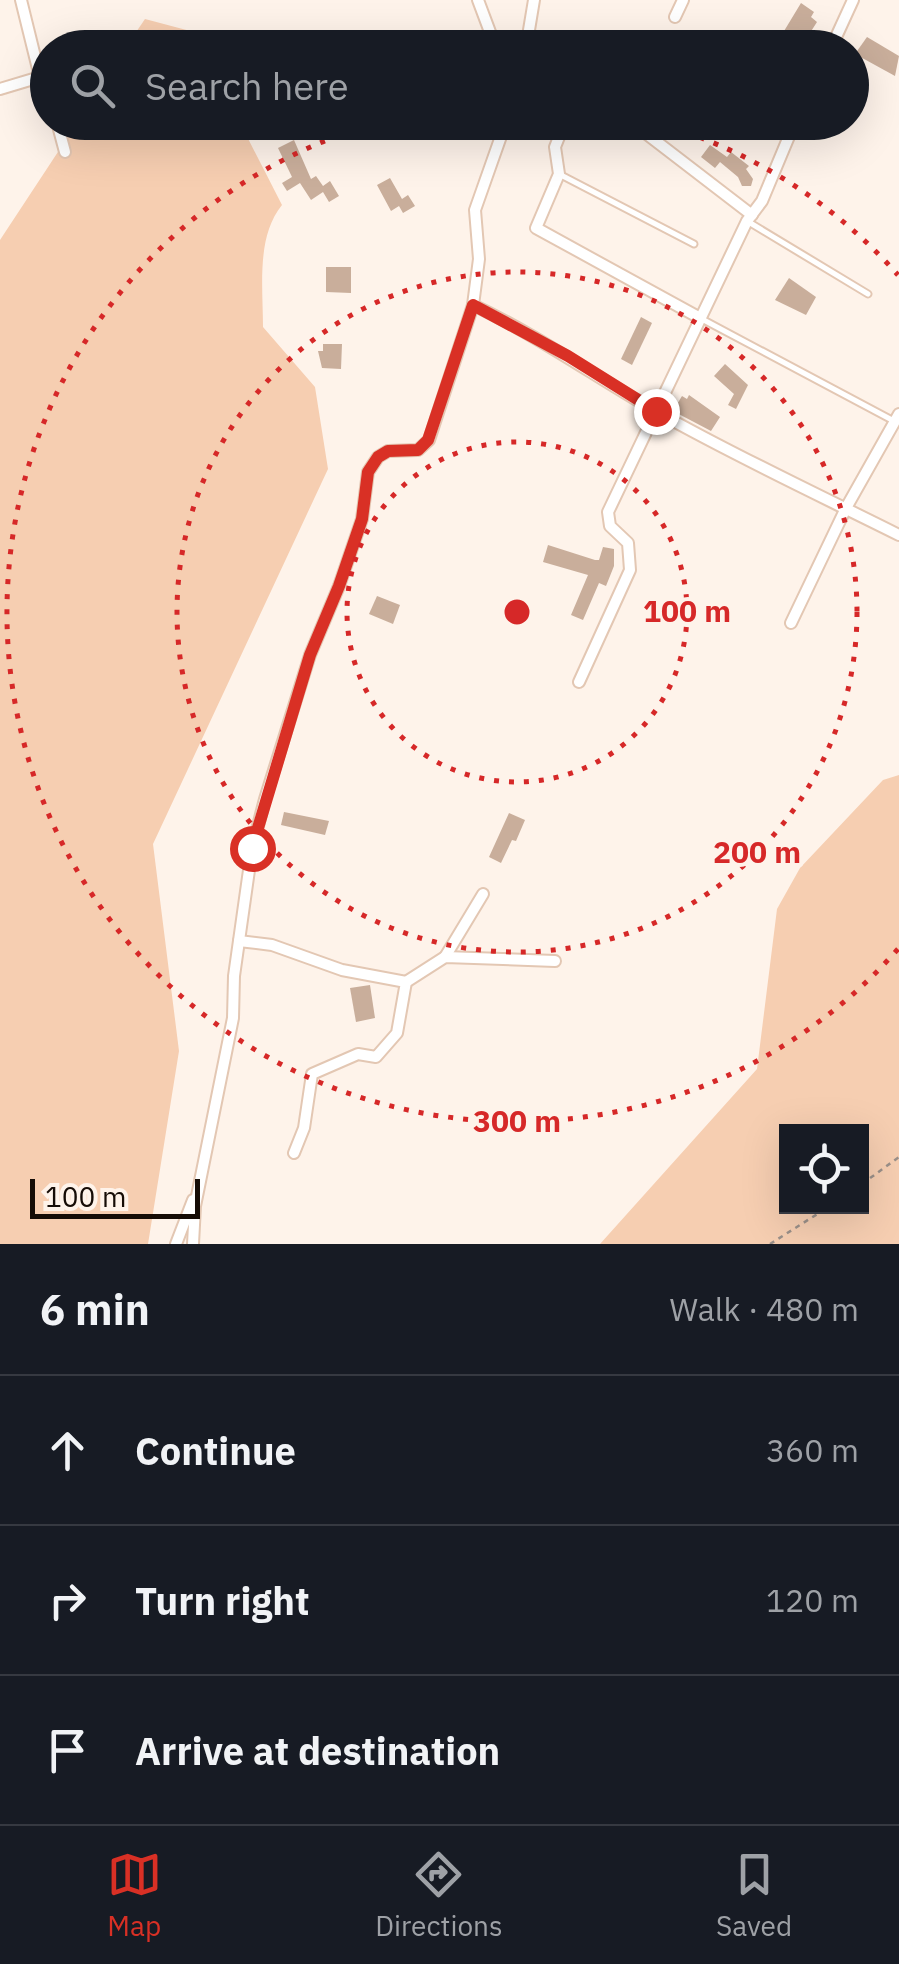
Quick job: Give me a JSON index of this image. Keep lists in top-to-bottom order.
{
  "scale_bar": "100 m",
  "page": {
    "search": "Search here",
    "scale": "100 m",
    "heading": ["6 min", "Walk · 480 m"],
    "list": [
      ["Continue", "360 m"],
      ["Turn right", "120 m"],
      "Arrive at destination"
    ],
    "nav": ["Map", "Directions", "Saved"]
  },
  "rings": ["100 m", "200 m", "300 m"]
}
